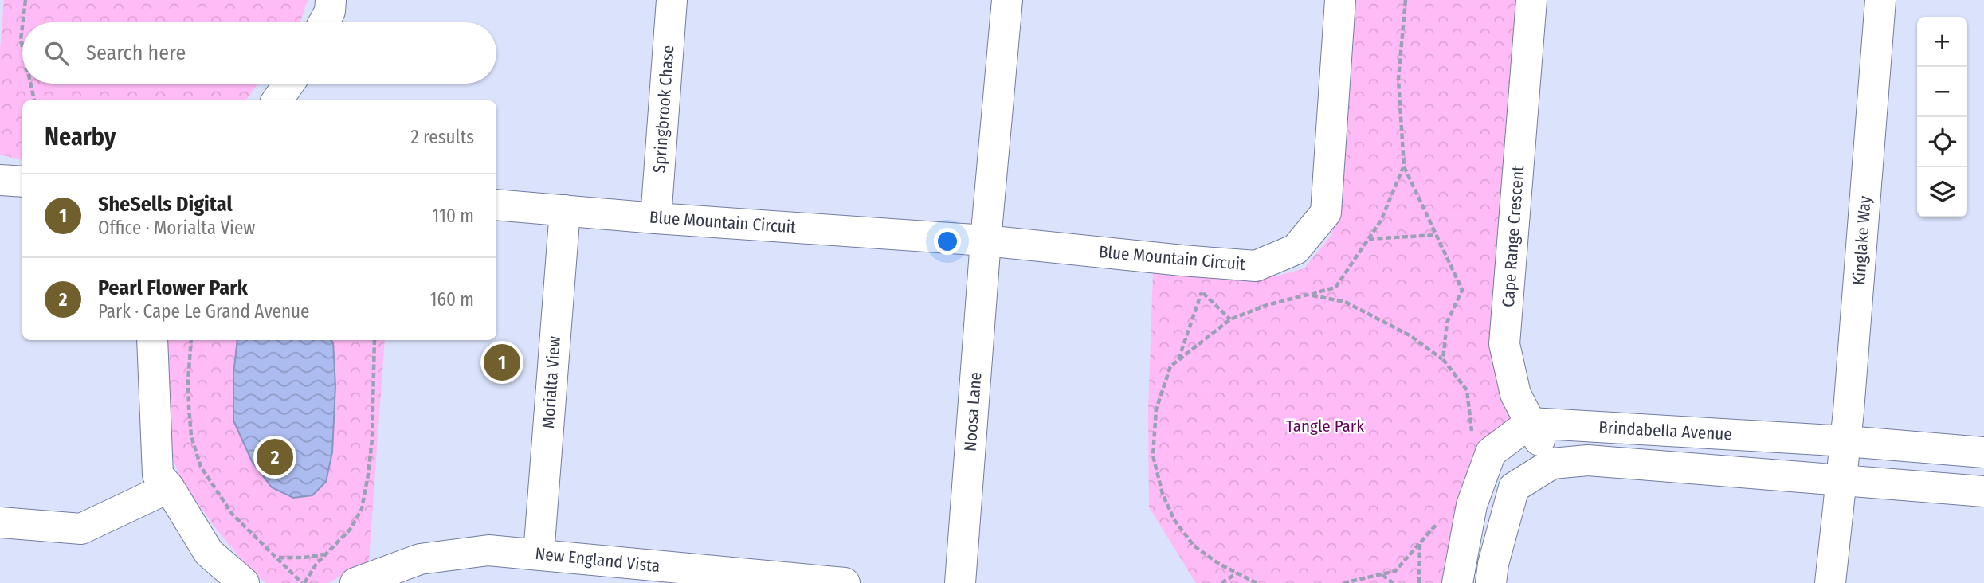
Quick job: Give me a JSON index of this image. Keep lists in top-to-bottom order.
{
  "streets": {
    "street": [
      "Springbrook Chase",
      "Blue Mountain Circuit",
      "Cape Range Crescent",
      "Kinglake Way",
      "Morialta View",
      "Noosa Lane",
      "Brindabella Avenue",
      "New England Vista"
    ]
  },
  "crossings": [
    ["Springbrook Chase", "Blue Mountain Circuit"],
    ["Blue Mountain Circuit", "Morialta View"],
    ["Blue Mountain Circuit", "Noosa Lane"],
    ["Cape Range Crescent", "Brindabella Avenue"],
    ["Kinglake Way", "Brindabella Avenue"],
    ["Morialta View", "New England Vista"]
  ],
  "parks": ["Tangle Park"],
  "page": {
    "map_buttons": ["+", "−"],
    "search": "Search here",
    "heading": ["Nearby", "2 results"],
    "list": [
      {
        "mark": "1",
        "name": "SheSells Digital",
        "note": "Office · Morialta View",
        "value": "110 m"
      },
      {
        "mark": "2",
        "name": "Pearl Flower Park",
        "note": "Park · Cape Le Grand Avenue",
        "value": "160 m"
      }
    ],
    "pins": ["1", "2"]
  }
}
